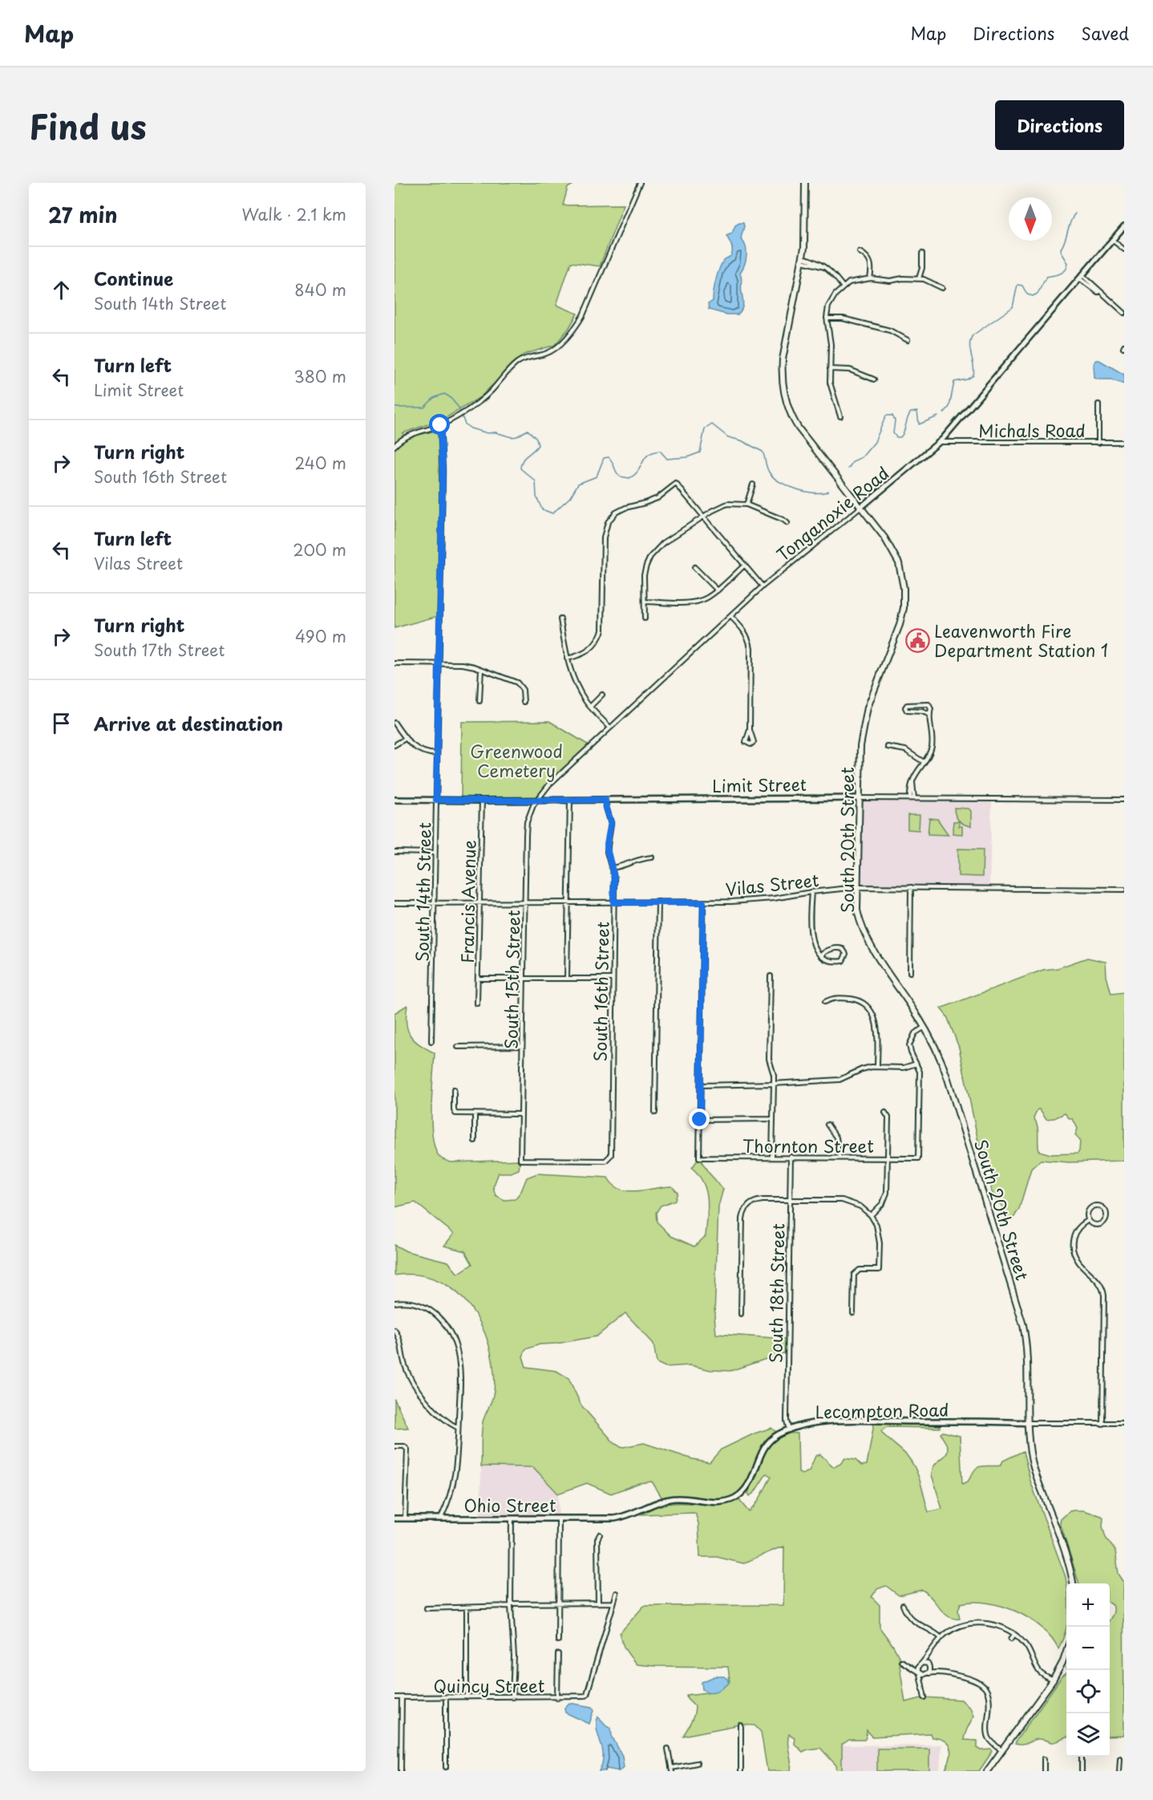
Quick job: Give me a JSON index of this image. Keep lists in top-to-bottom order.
{
  "streets": {
    "main road": ["South 20th Street"],
    "street": [
      "Michals Road",
      "Tonganoxie Road",
      "Limit Street",
      "Vilas Street",
      "South 14th Street",
      "Francis Avenue",
      "South 15th Street",
      "South 16th Street",
      "Thornton Street",
      "South 18th Street",
      "Lecompton Road",
      "Ohio Street",
      "Quincy Street"
    ]
  },
  "crossings": [
    ["Michals Road", "Tonganoxie Road"],
    ["Tonganoxie Road", "Limit Street"],
    ["Tonganoxie Road", "South 20th Street"],
    ["Tonganoxie Road", "South 15th Street"],
    ["Limit Street", "South 20th Street"],
    ["Limit Street", "South 14th Street"],
    ["Limit Street", "Francis Avenue"],
    ["Limit Street", "South 15th Street"],
    ["Limit Street", "South 16th Street"],
    ["South 20th Street", "Vilas Street"],
    ["South 20th Street", "Lecompton Road"],
    ["Vilas Street", "South 14th Street"],
    ["Vilas Street", "Francis Avenue"],
    ["Vilas Street", "South 15th Street"],
    ["Vilas Street", "South 16th Street"],
    ["South 15th Street", "South 16th Street"],
    ["Thornton Street", "South 18th Street"],
    ["South 18th Street", "Lecompton Road"],
    ["Lecompton Road", "Ohio Street"]
  ],
  "parks": ["Greenwood Cemetery"],
  "places": {
    "public building": ["Leavenworth Fire Department Station 1"]
  },
  "north": "bottom",
  "page": {
    "header": "Map",
    "nav": ["Map", "Directions", "Saved"],
    "title": "Find us",
    "buttons": "Directions",
    "heading": ["27 min", "Walk · 2.1 km"],
    "list": [
      ["Continue", "South 14th Street", "840 m"],
      ["Turn left", "Limit Street", "380 m"],
      ["Turn right", "South 16th Street", "240 m"],
      ["Turn left", "Vilas Street", "200 m"],
      ["Turn right", "South 17th Street", "490 m"],
      "Arrive at destination"
    ],
    "map_buttons": ["+", "−"]
  }
}
